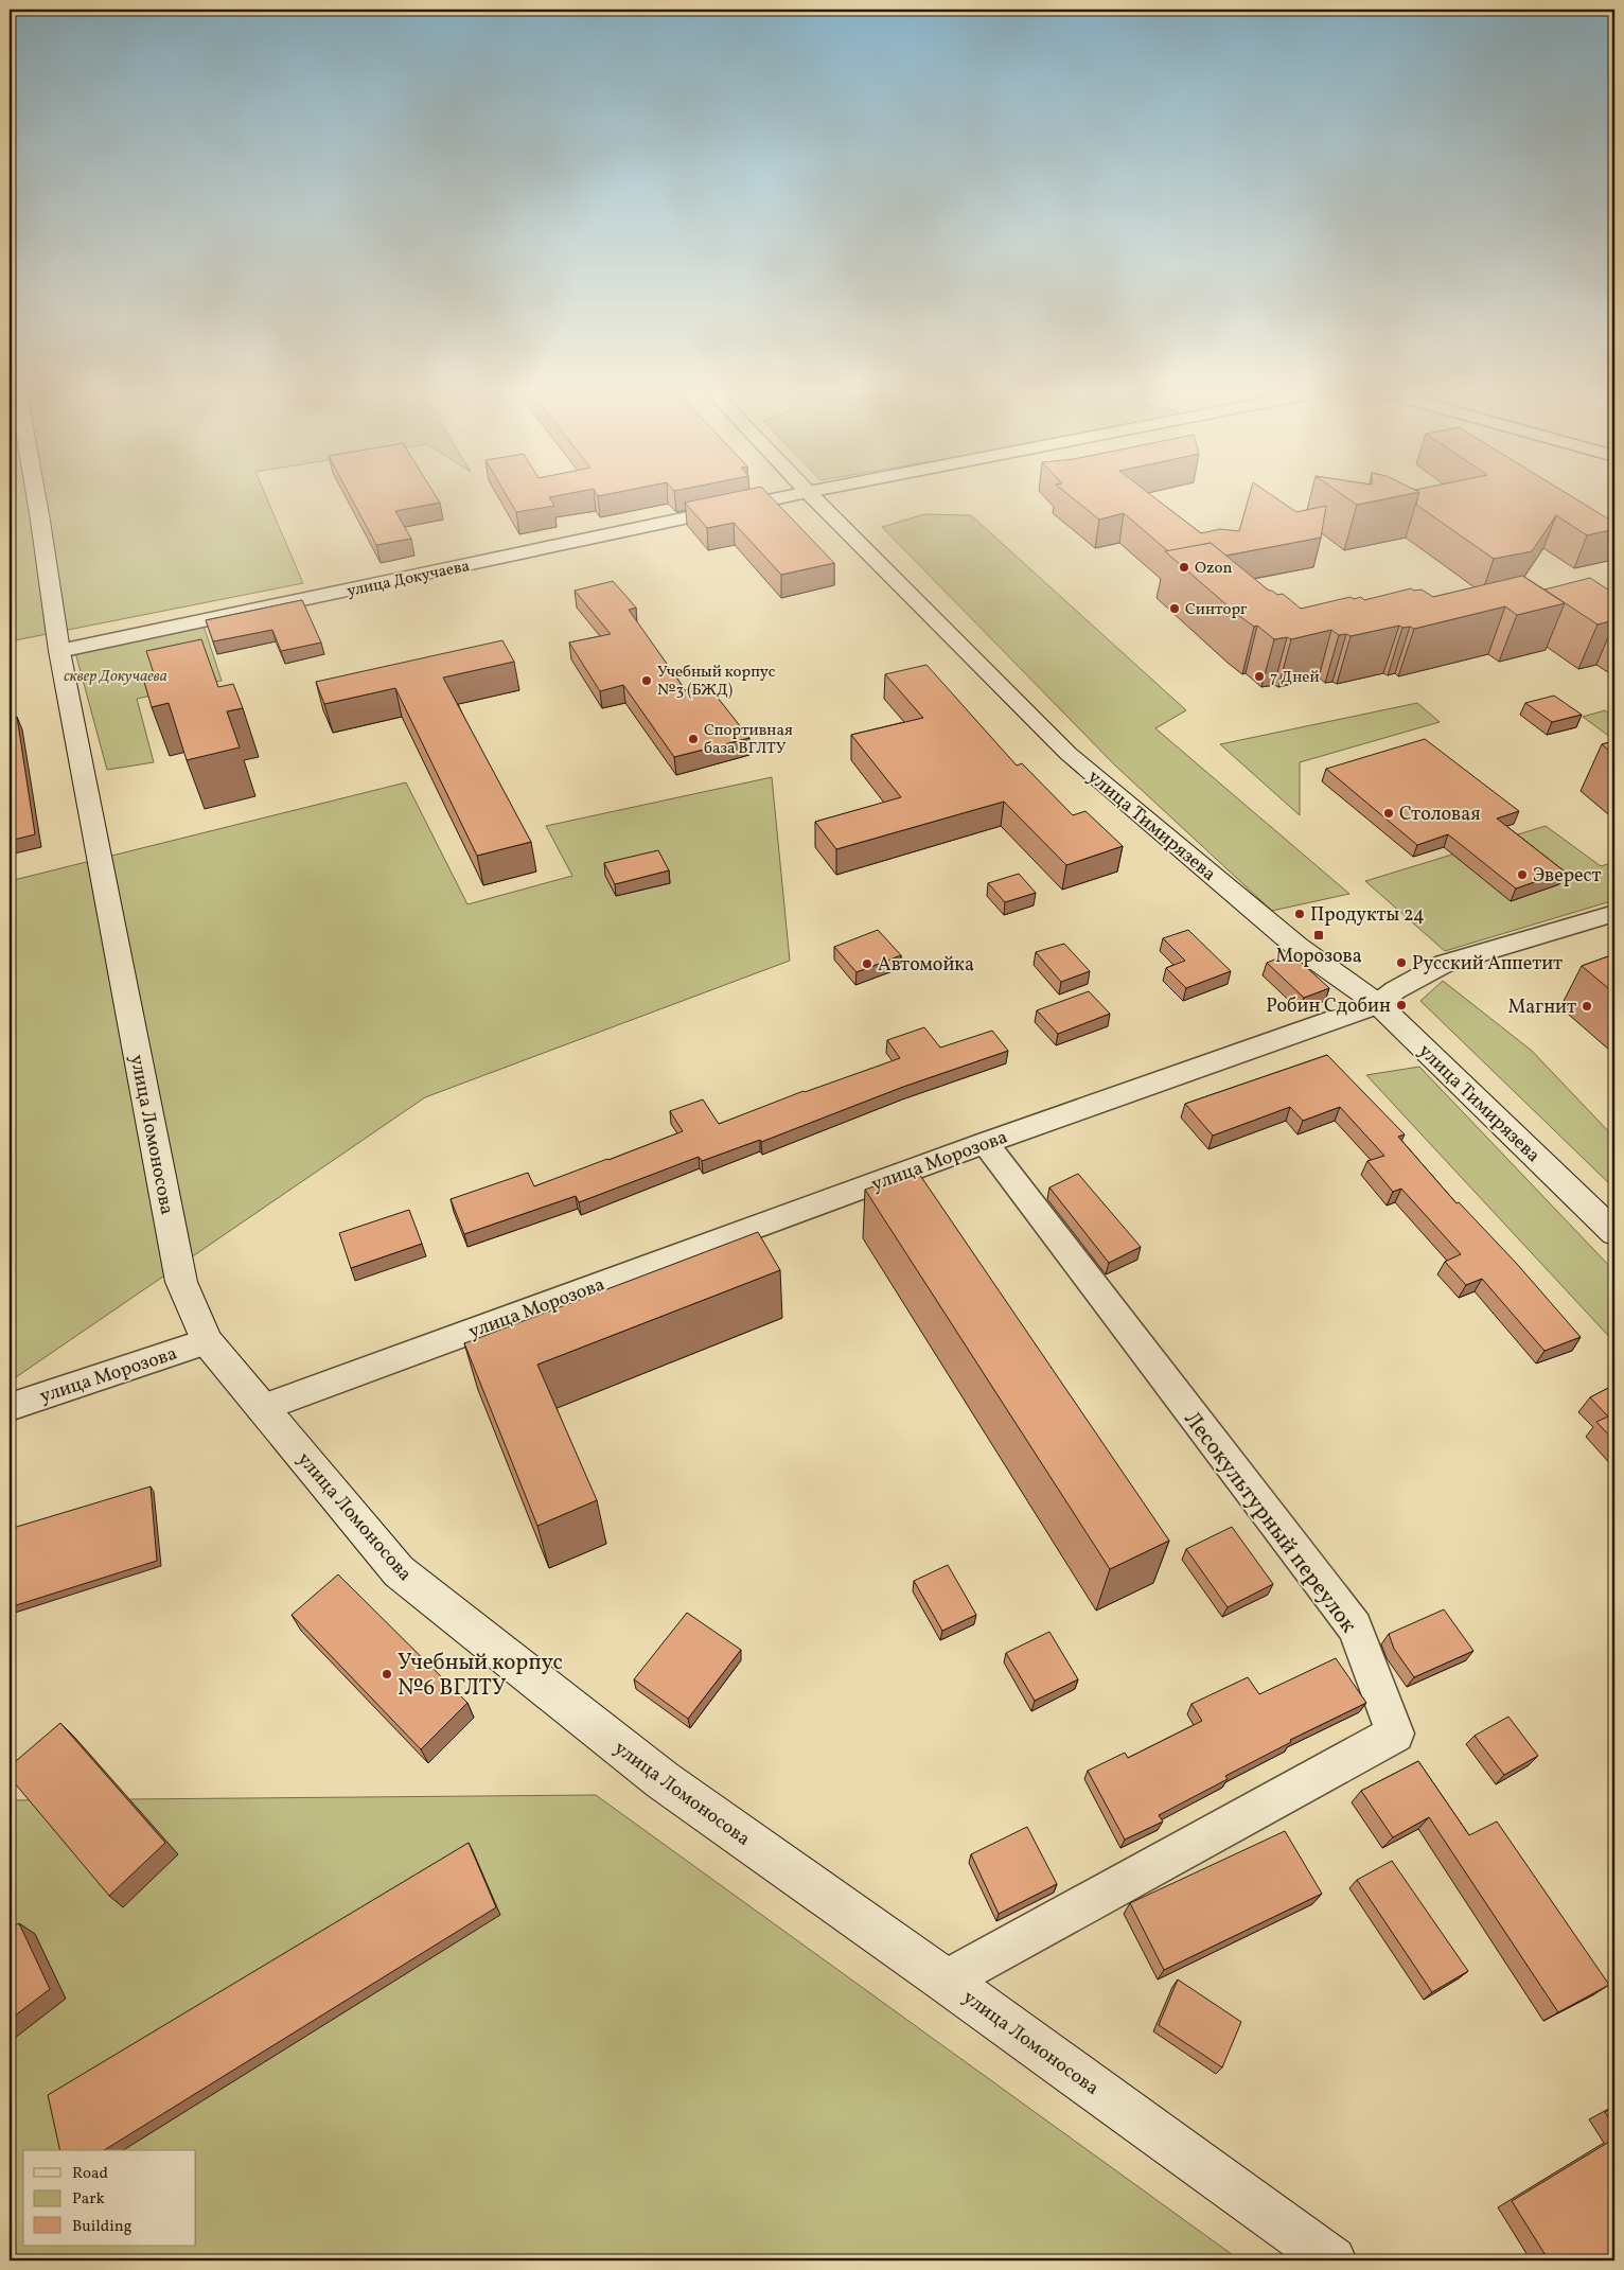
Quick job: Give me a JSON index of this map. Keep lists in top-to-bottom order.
{
  "streets": {
    "main road": ["улица Тимирязева", "улица Ломоносова"],
    "street": ["улица Докучаева", "улица Морозова", "Лесокультурный переулок"]
  },
  "crossings": [
    ["улица Докучаева", "улица Ломоносова"],
    ["улица Тимирязева", "улица Морозова"],
    ["улица Ломоносова", "улица Морозова"],
    ["улица Ломоносова", "Лесокультурный переулок"],
    ["улица Морозова", "Лесокультурный переулок"]
  ],
  "parks": ["сквер Докучаева"],
  "places": {
    "other": [
      "Ozon",
      "Синторг",
      "7 Дней",
      "Учебный корпус №3 (БЖД)",
      "Спортивная база ВГЛТУ",
      "Столовая",
      "Эверест",
      "Продукты 24",
      "Русский Аппетит",
      "Автомойка",
      "Робин Сдобин",
      "Магнит",
      "Учебный корпус №6 ВГЛТУ"
    ],
    "transit": ["Морозова"]
  },
  "legend": ["Road", "Park", "Building"]
}
